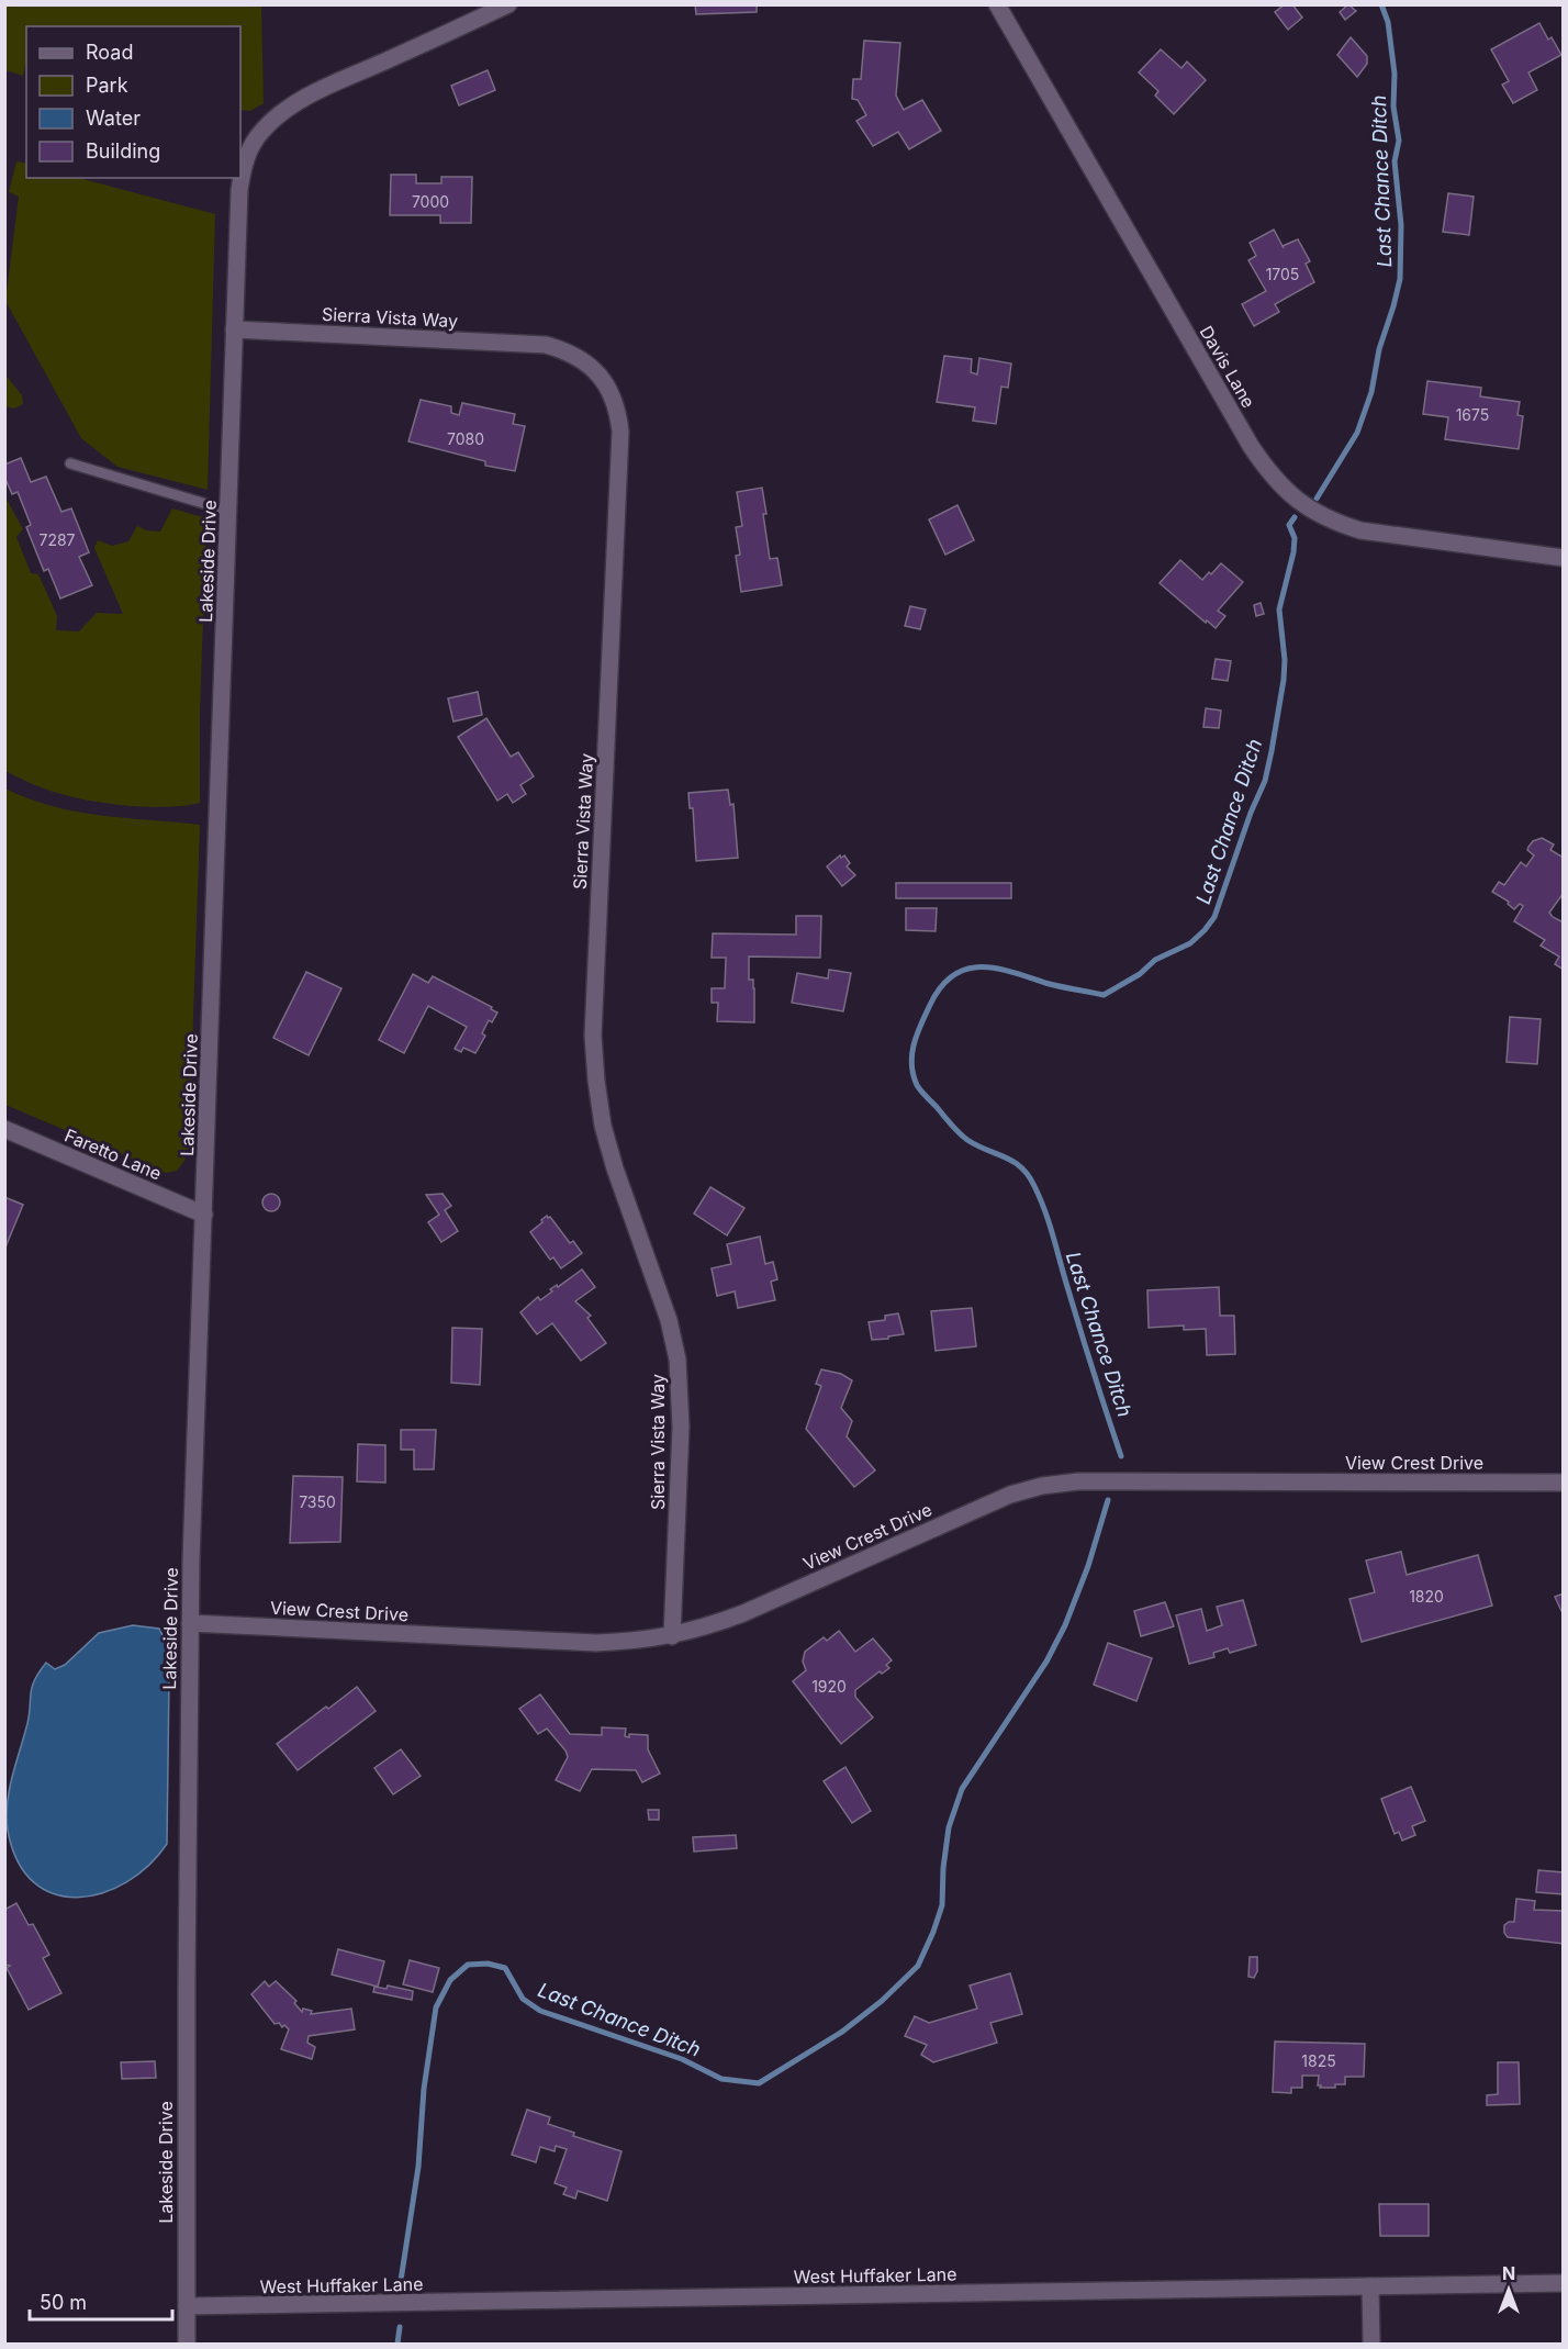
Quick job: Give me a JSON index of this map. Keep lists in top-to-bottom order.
{
  "streets": {
    "street": [
      "Sierra Vista Way",
      "Davis Lane",
      "Lakeside Drive",
      "Faretto Lane",
      "View Crest Drive",
      "West Huffaker Lane"
    ]
  },
  "crossings": [
    ["Sierra Vista Way", "Lakeside Drive"],
    ["Sierra Vista Way", "View Crest Drive"],
    ["Lakeside Drive", "Faretto Lane"],
    ["Lakeside Drive", "View Crest Drive"],
    ["Lakeside Drive", "West Huffaker Lane"]
  ],
  "water": ["Last Chance Ditch"],
  "house_numbers": [
    "7000",
    "1705",
    "1675",
    "7080",
    "7287",
    "7350",
    "1820",
    "1920",
    "1825"
  ],
  "legend": [
    "Road",
    "Park",
    "Water",
    "Building"
  ],
  "scale_bar": "50 m",
  "north": "top"
}
